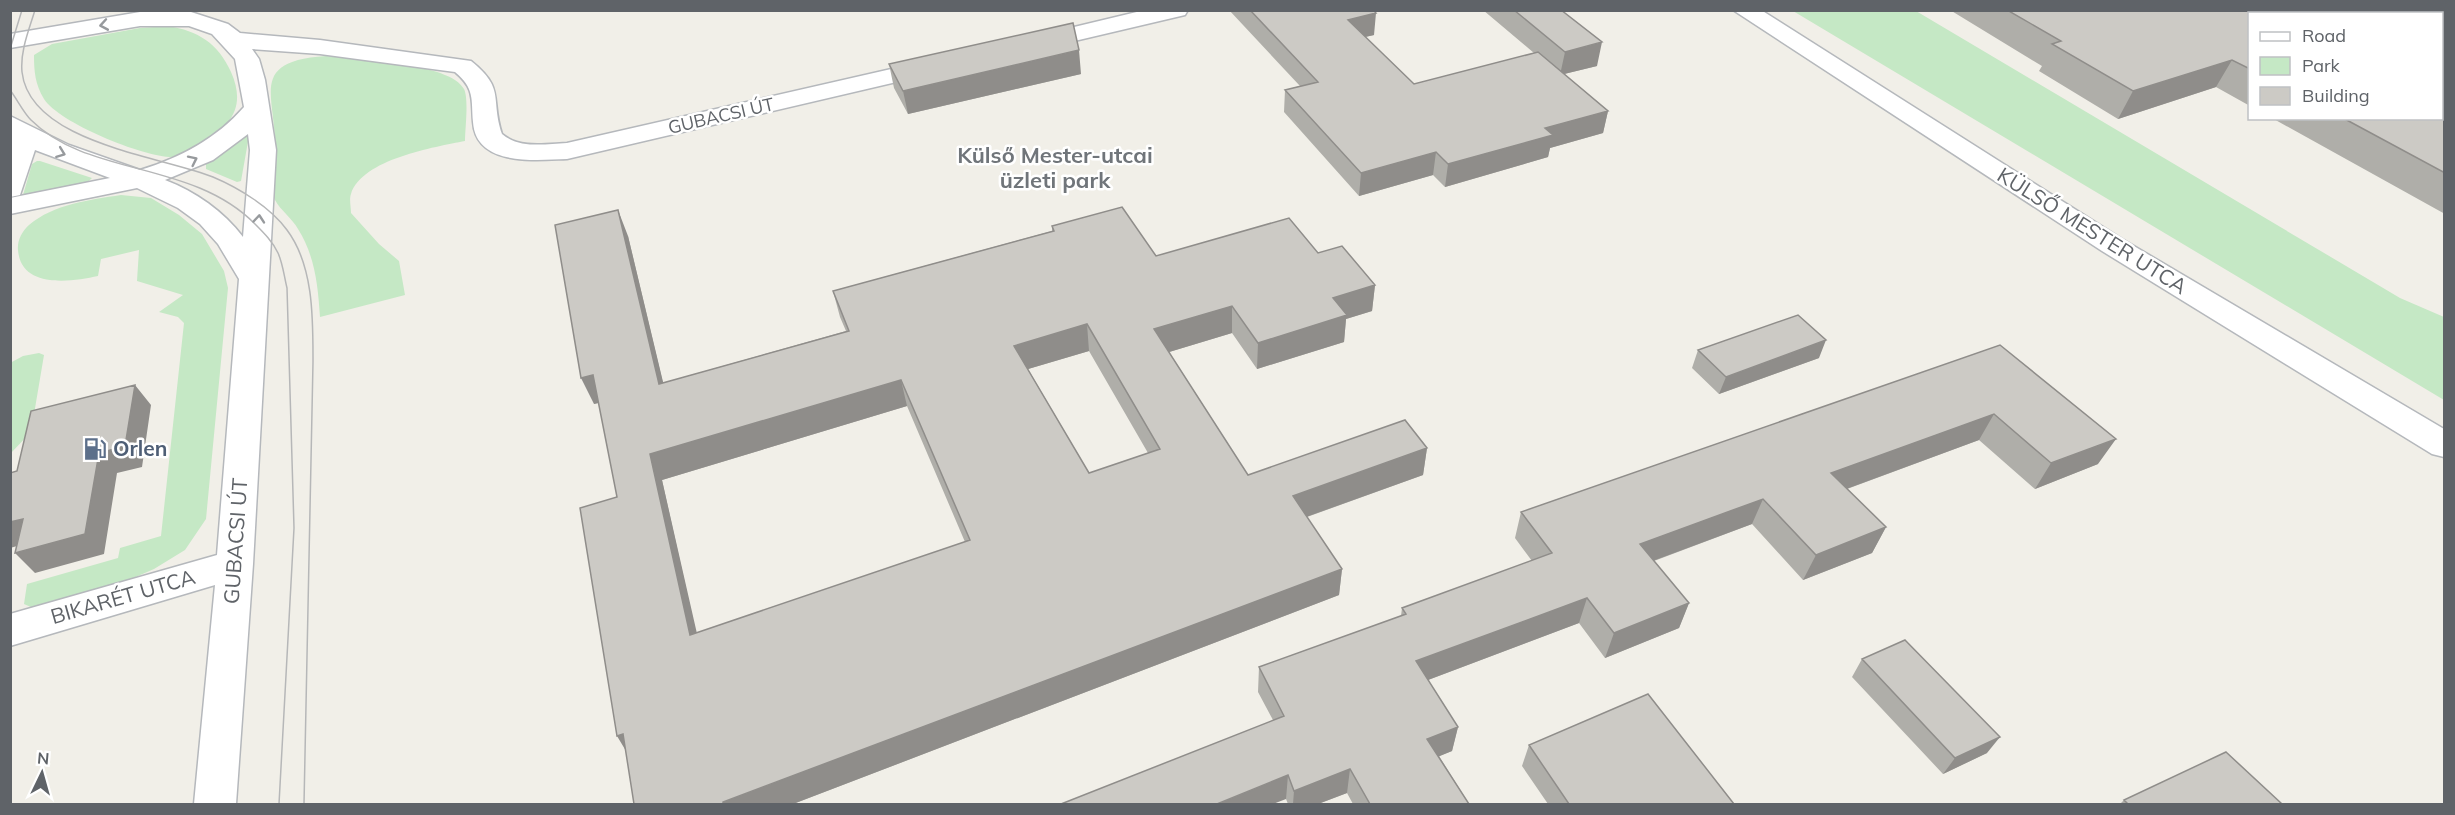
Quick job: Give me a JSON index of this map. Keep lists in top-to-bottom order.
{
  "streets": {
    "street": ["GUBACSI ÚT", "KÜLSŐ MESTER UTCA", "BIKARÉT UTCA"]
  },
  "crossings": [
    ["GUBACSI ÚT", "BIKARÉT UTCA"]
  ],
  "districts": ["Külső Mester-utcai üzleti park"],
  "places": {
    "fuel station": ["Orlen"]
  },
  "legend": ["Road", "Park", "Building"],
  "north": "top"
}
